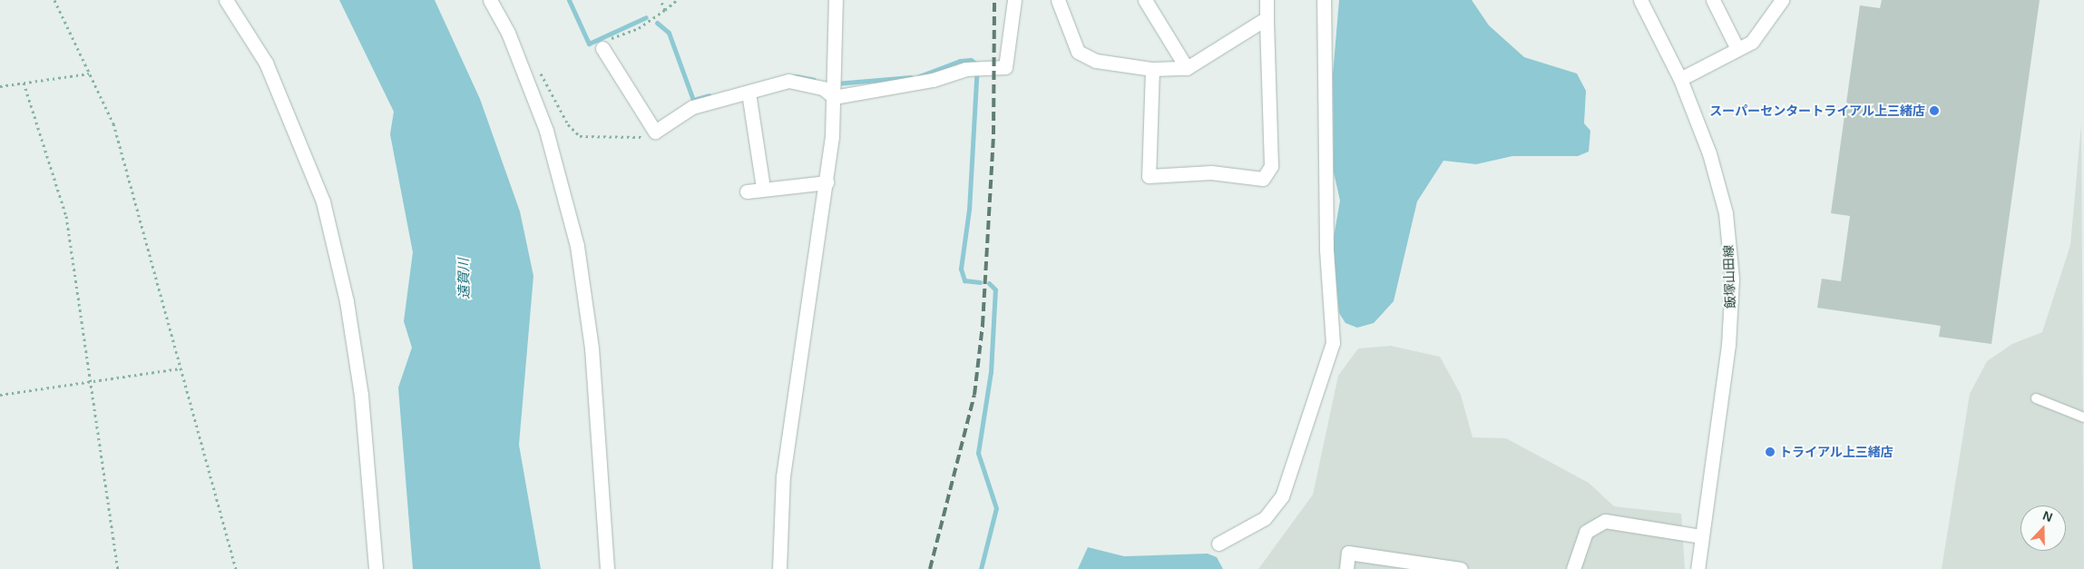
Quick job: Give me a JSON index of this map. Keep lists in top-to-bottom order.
{
  "streets": {
    "street": ["飯塚山田線"]
  },
  "water": ["遠賀川"],
  "places": ["スーパーセンタートライアル上三緒店", "トライアル上三緒店"],
  "north": "top"
}
